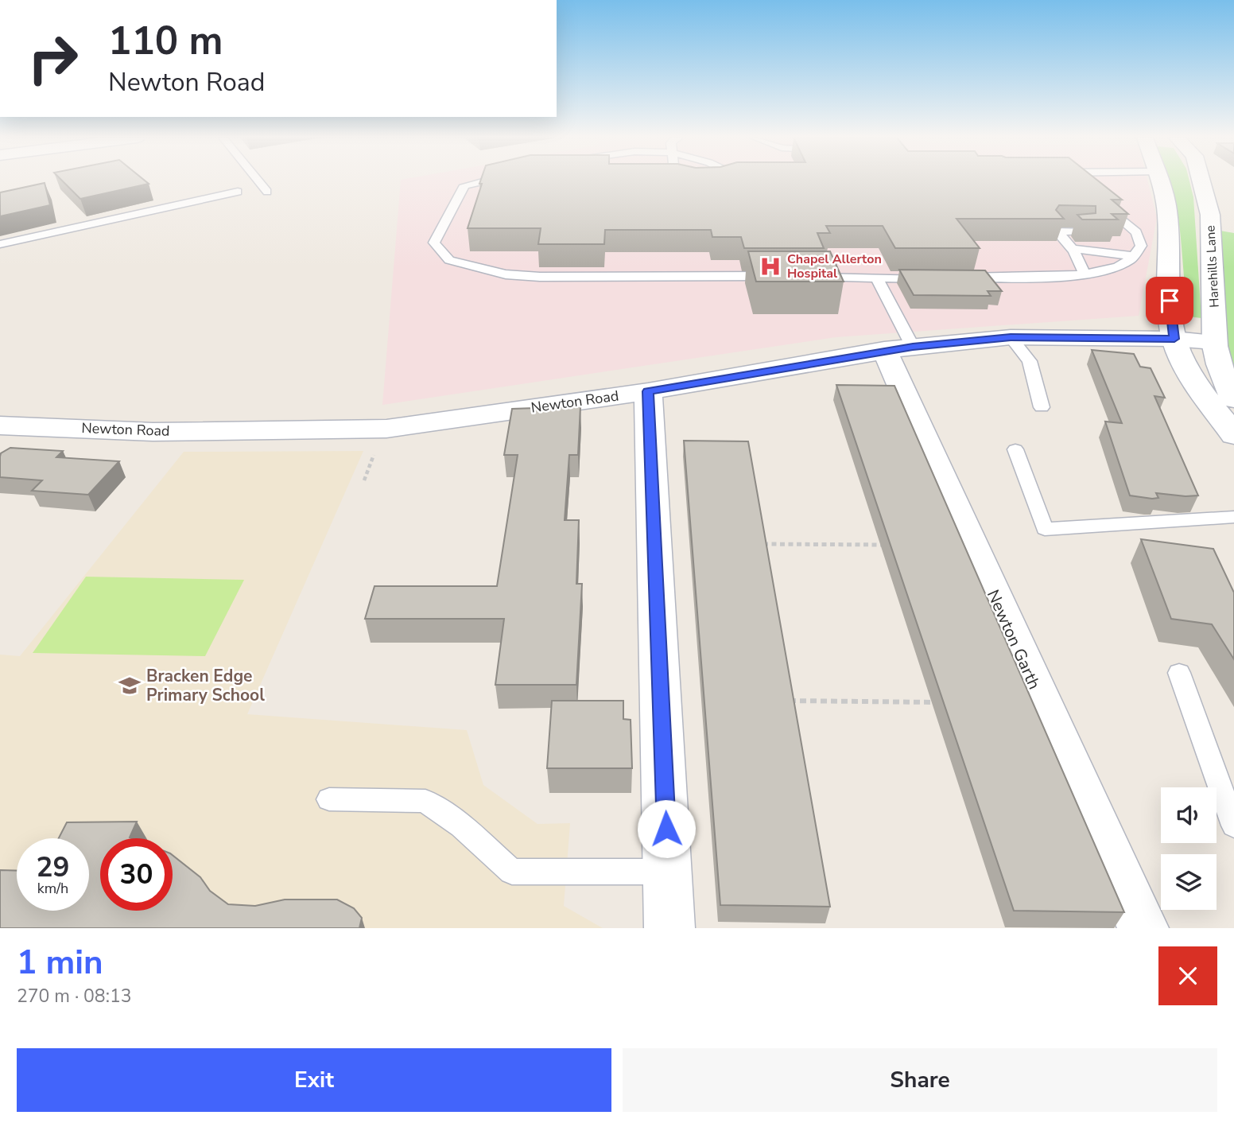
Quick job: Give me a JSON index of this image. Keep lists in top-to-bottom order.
{
  "streets": {
    "street": ["Harehills Lane", "Newton Road", "Newton Garth"]
  },
  "crossings": [
    ["Harehills Lane", "Newton Road"],
    ["Newton Road", "Newton Garth"]
  ],
  "places": {
    "hospital": ["Chapel Allerton Hospital"],
    "school or university": ["Bracken Edge Primary School"]
  },
  "page": {
    "turn": ["110 m", "Newton Road"],
    "speed": "29 km/h",
    "limit": "30",
    "heading": ["1 min", "270 m · 08:13"],
    "buttons": ["Exit", "Share"]
  }
}
